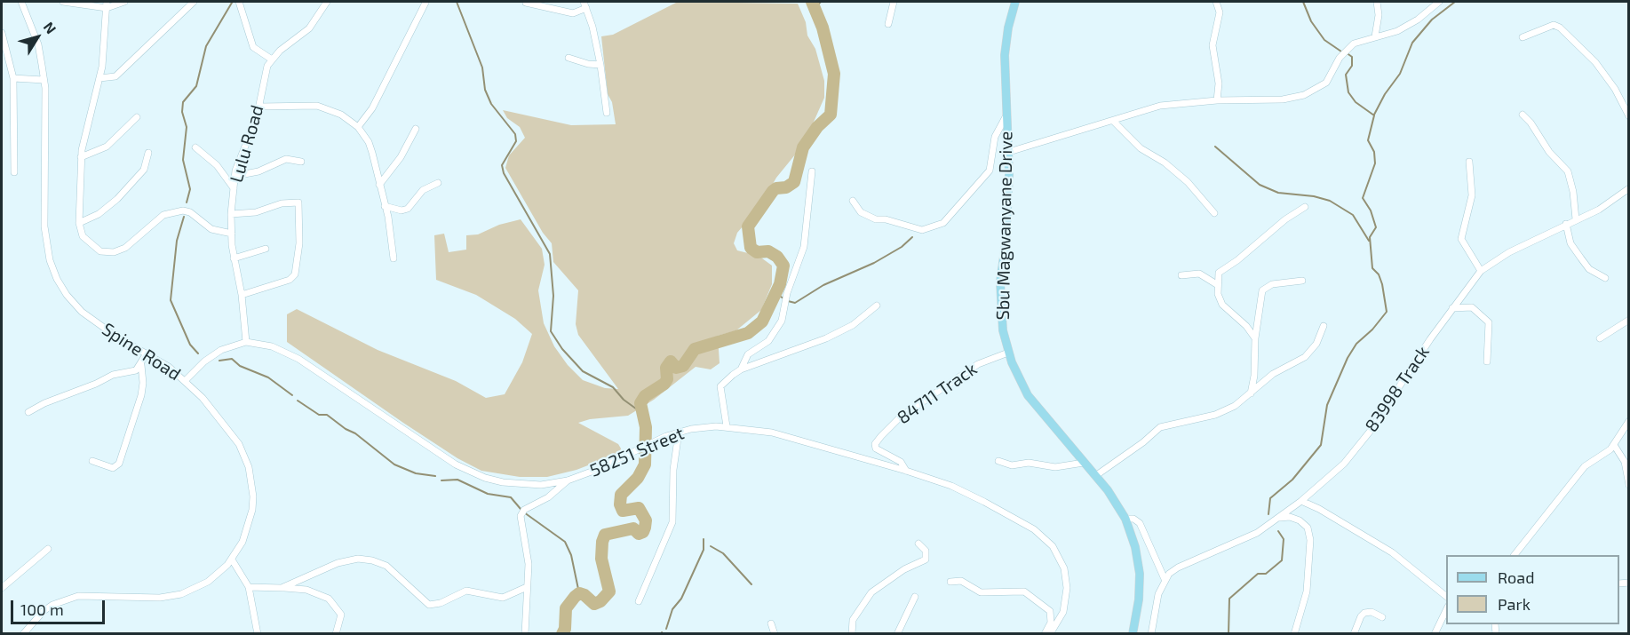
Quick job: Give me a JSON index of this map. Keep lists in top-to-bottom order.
{
  "streets": {
    "main road": ["Sbu Magwanyane Drive"],
    "street": [
      "Lulu Road",
      "Spine Road",
      "83998 Track",
      "84711 Track",
      "58251 Street"
    ]
  },
  "crossings": [
    ["Lulu Road", "58251 Street"],
    ["Sbu Magwanyane Drive", "84711 Track"],
    ["84711 Track", "58251 Street"]
  ],
  "legend": ["Road", "Park"],
  "scale_bar": "100 m",
  "north": "top right"
}
